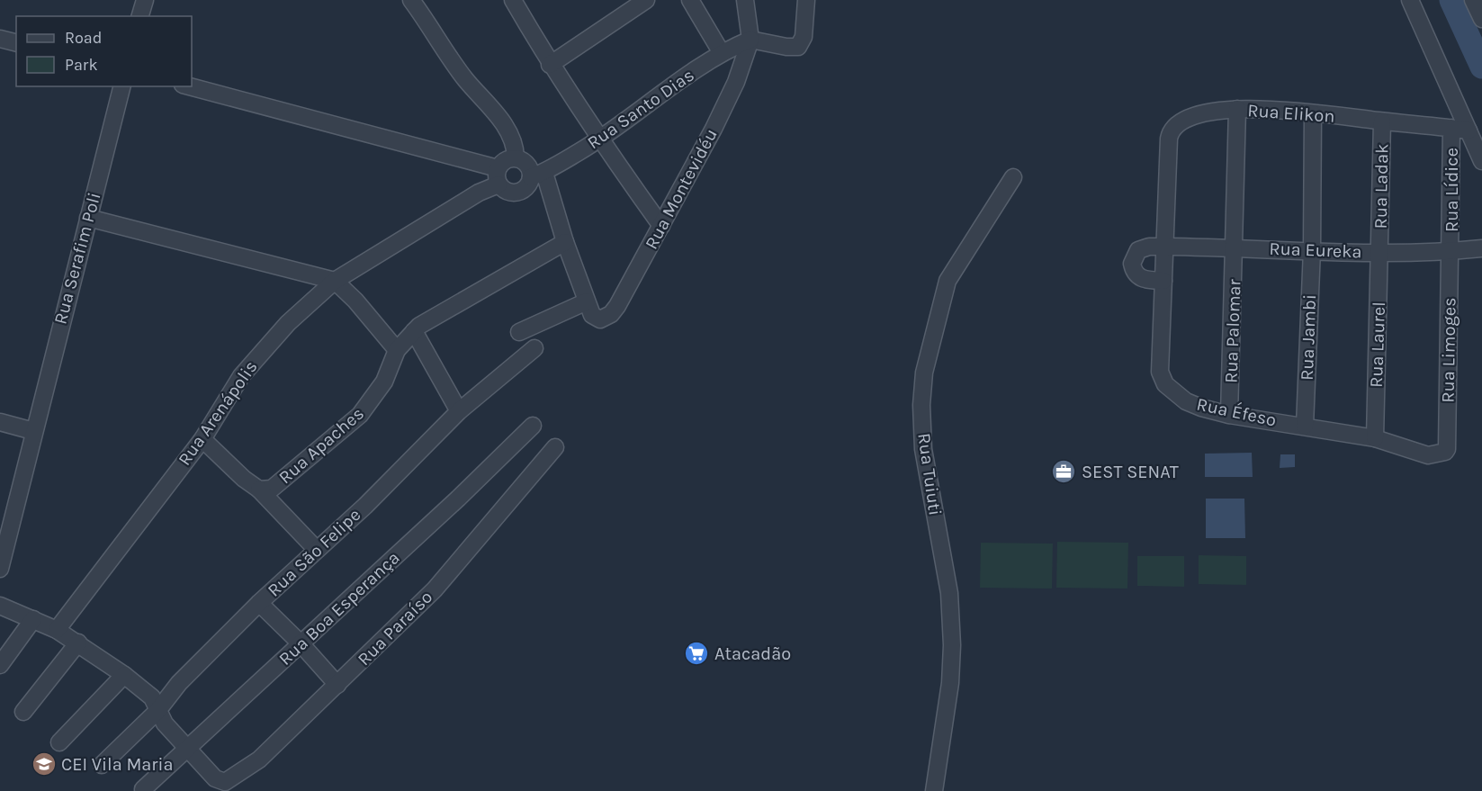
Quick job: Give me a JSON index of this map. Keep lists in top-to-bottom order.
{
  "streets": {
    "street": [
      "Rua Santo Dias",
      "Rua Elikon",
      "Rua Ladak",
      "Rua Montevidéu",
      "Rua Lídice",
      "Rua Eureka",
      "Rua Serafim Poli",
      "Rua Palomar",
      "Rua Jambi",
      "Rua Laurel",
      "Rua Limoges",
      "Rua Éfeso",
      "Rua Arenápolis",
      "Rua Apaches",
      "Rua Tuiuti",
      "Rua São Felipe",
      "Rua Boa Esperança",
      "Rua Paraíso"
    ]
  },
  "crossings": [
    ["Rua Santo Dias", "Rua Montevidéu"],
    ["Rua Santo Dias", "Rua Arenápolis"],
    ["Rua Elikon", "Rua Ladak"],
    ["Rua Elikon", "Rua Lídice"],
    ["Rua Elikon", "Rua Eureka"],
    ["Rua Elikon", "Rua Palomar"],
    ["Rua Elikon", "Rua Jambi"],
    ["Rua Elikon", "Rua Éfeso"],
    ["Rua Ladak", "Rua Eureka"],
    ["Rua Ladak", "Rua Laurel"],
    ["Rua Lídice", "Rua Eureka"],
    ["Rua Lídice", "Rua Limoges"],
    ["Rua Eureka", "Rua Palomar"],
    ["Rua Eureka", "Rua Jambi"],
    ["Rua Eureka", "Rua Laurel"],
    ["Rua Eureka", "Rua Limoges"],
    ["Rua Eureka", "Rua Éfeso"],
    ["Rua Palomar", "Rua Éfeso"],
    ["Rua Jambi", "Rua Éfeso"],
    ["Rua Laurel", "Rua Éfeso"],
    ["Rua Limoges", "Rua Éfeso"],
    ["Rua Arenápolis", "Rua Apaches"],
    ["Rua Boa Esperança", "Rua Paraíso"]
  ],
  "places": {
    "office": ["SEST SENAT"],
    "supermarket": ["Atacadão"],
    "school or university": ["CEI Vila Maria"]
  },
  "legend": ["Road", "Park"]
}
